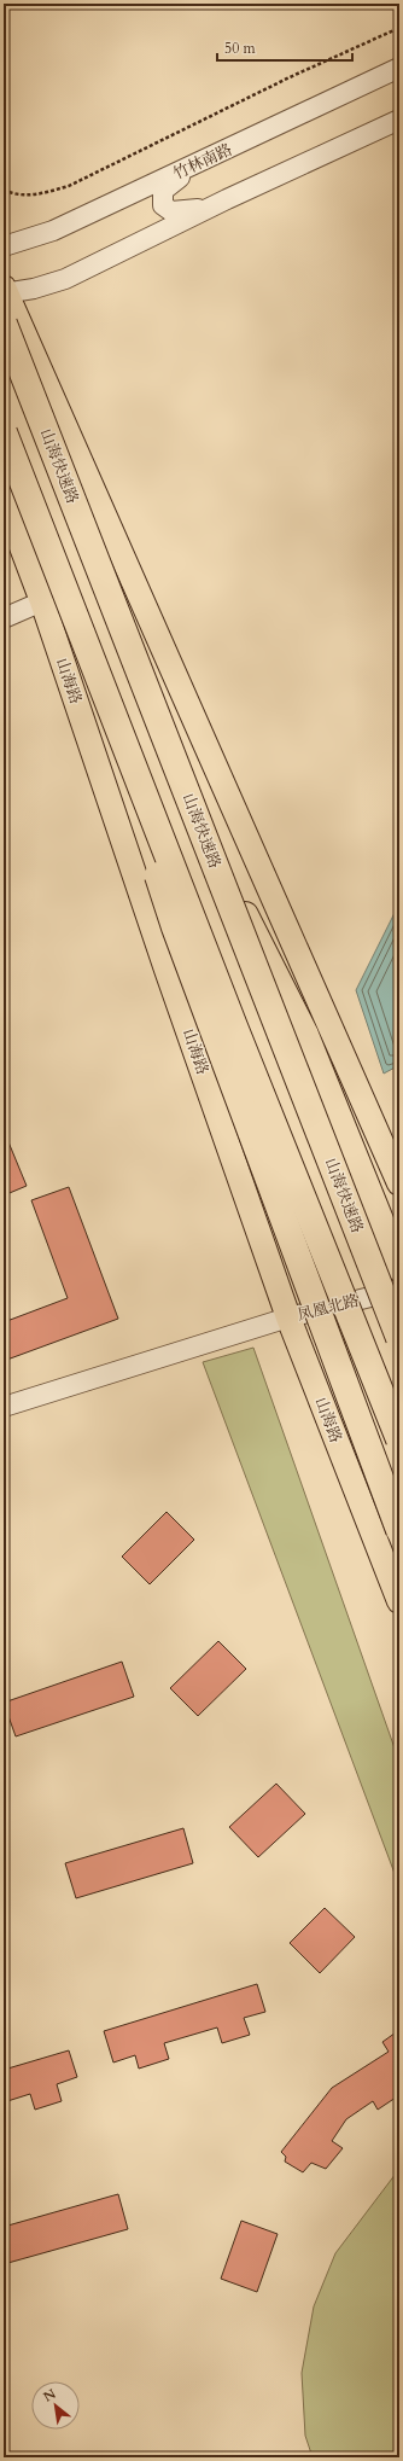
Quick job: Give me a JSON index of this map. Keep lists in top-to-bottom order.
{
  "streets": {
    "highway": ["山海快速路"],
    "main road": ["山海路"],
    "street": ["竹林南路", "凤凰北路"]
  },
  "crossings": [
    ["山海路", "凤凰北路"]
  ],
  "scale_bar": "50 m",
  "north": "top left"
}
